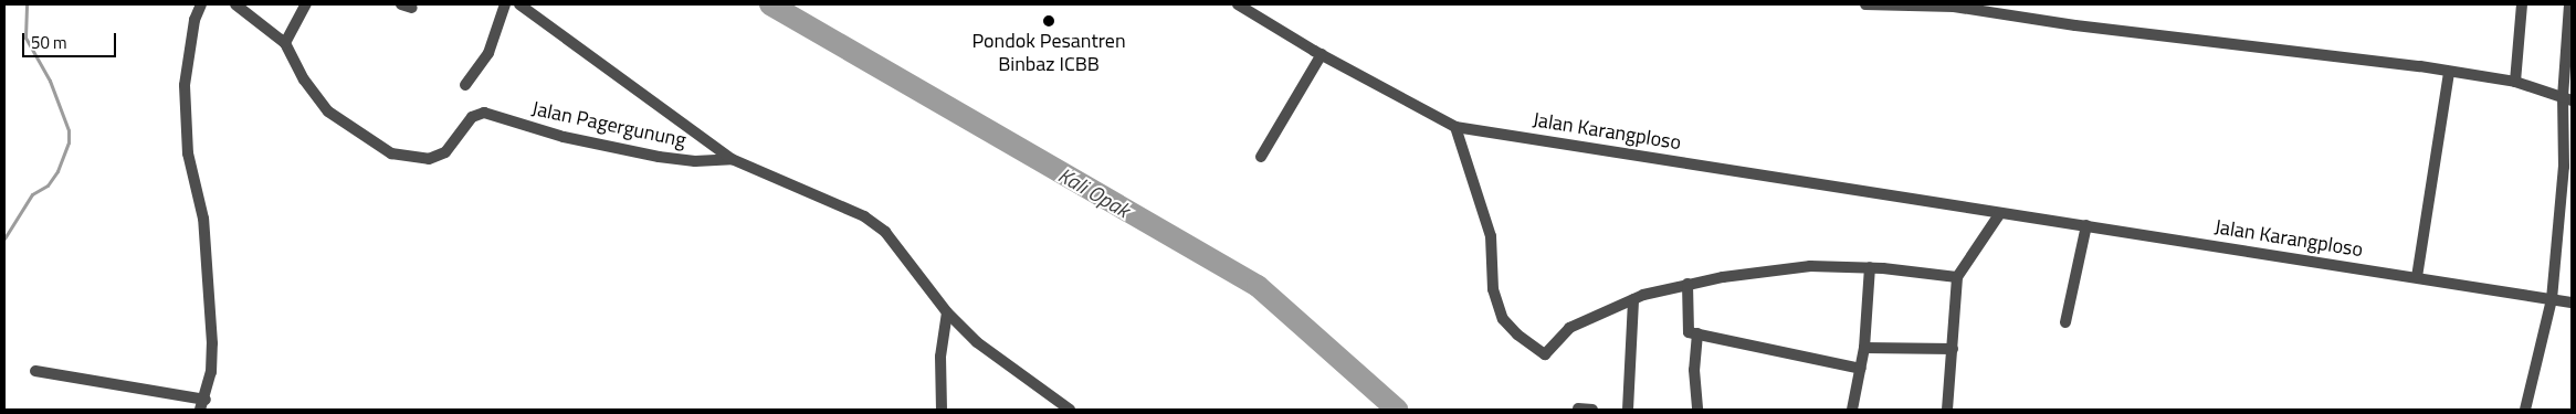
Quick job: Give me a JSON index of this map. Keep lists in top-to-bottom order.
{
  "streets": {
    "street": ["Jalan Pagergunung", "Jalan Karangploso"]
  },
  "water": ["Kali Opak"],
  "places": ["Pondok Pesantren Binbaz ICBB"],
  "scale_bar": "50 m"
}
